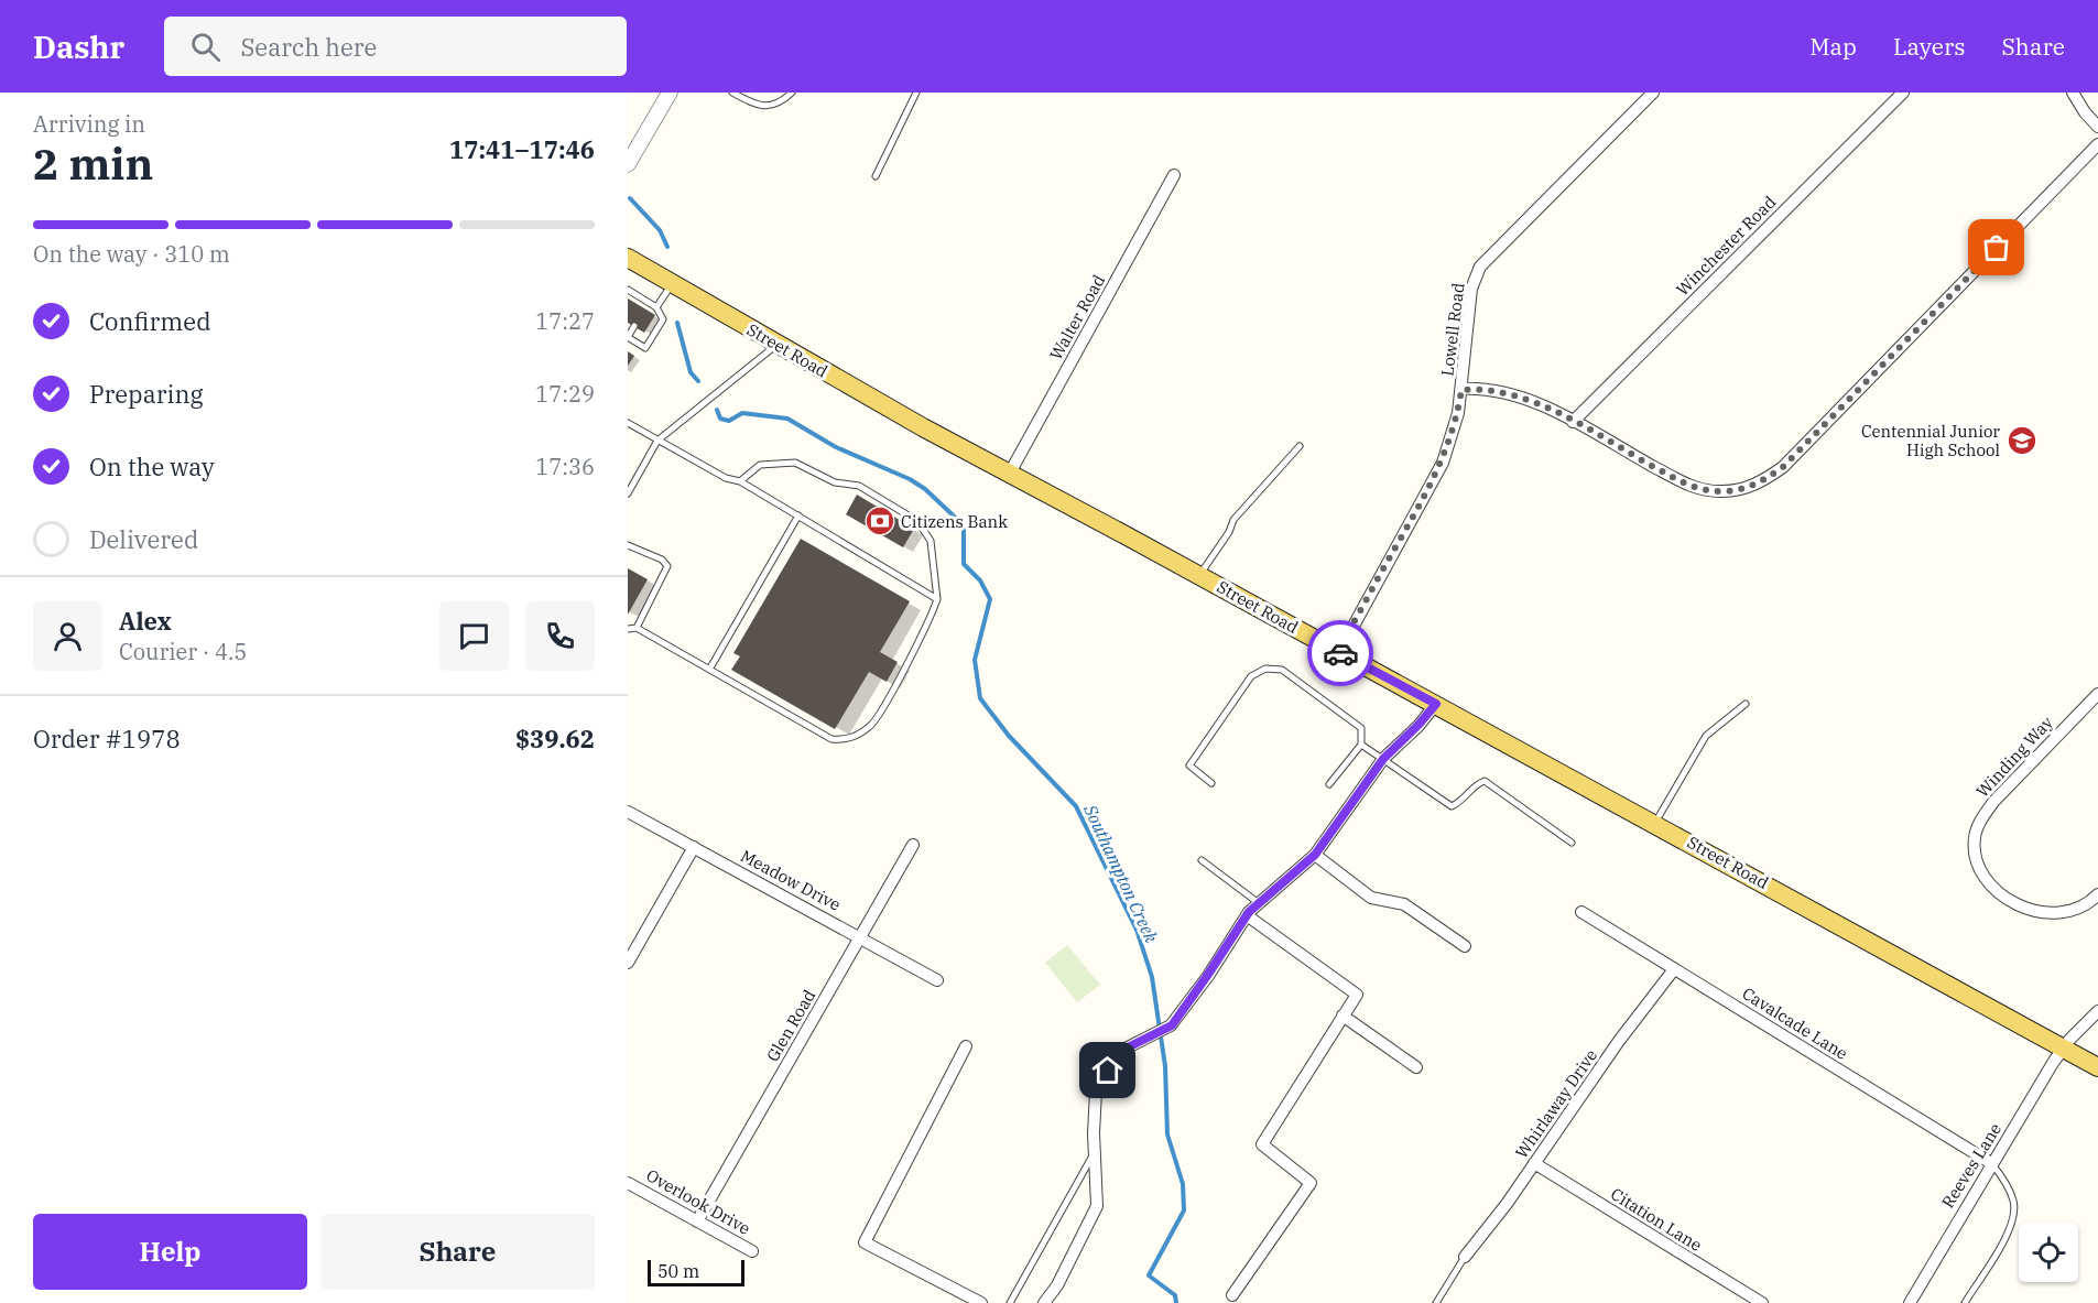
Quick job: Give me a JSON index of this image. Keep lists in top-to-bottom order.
{
  "streets": {
    "main road": ["Street Road"],
    "street": [
      "Winchester Road",
      "Walter Road",
      "Lowell Road",
      "Winding Way",
      "Meadow Drive",
      "Cavalcade Lane",
      "Glen Road",
      "Whirlaway Drive",
      "Reeves Lane",
      "Overlook Drive",
      "Citation Lane"
    ]
  },
  "crossings": [
    ["Walter Road", "Street Road"],
    ["Lowell Road", "Street Road"],
    ["Street Road", "Reeves Lane"],
    ["Meadow Drive", "Glen Road"],
    ["Cavalcade Lane", "Whirlaway Drive"],
    ["Cavalcade Lane", "Reeves Lane"],
    ["Glen Road", "Overlook Drive"],
    ["Whirlaway Drive", "Citation Lane"]
  ],
  "water": ["Southampton Creek"],
  "places": {
    "school or university": ["Centennial Junior High School"],
    "bank": ["Citizens Bank"]
  },
  "scale_bar": "50 m",
  "page": {
    "header": "Dashr",
    "search": "Search here",
    "nav": ["Map", "Layers", "Share"],
    "heading": ["2 min", "Arriving in", "17:41–17:46"],
    "panel": [
      "Alex",
      "Courier · 4.5",
      "Order #1978",
      "$39.62"
    ],
    "bar": "On the way · 310 m",
    "list": [
      ["Confirmed", "17:27"],
      ["Preparing", "17:29"],
      ["On the way", "17:36"],
      "Delivered"
    ],
    "buttons": ["Help", "Share"],
    "scale": "50 m"
  }
}
